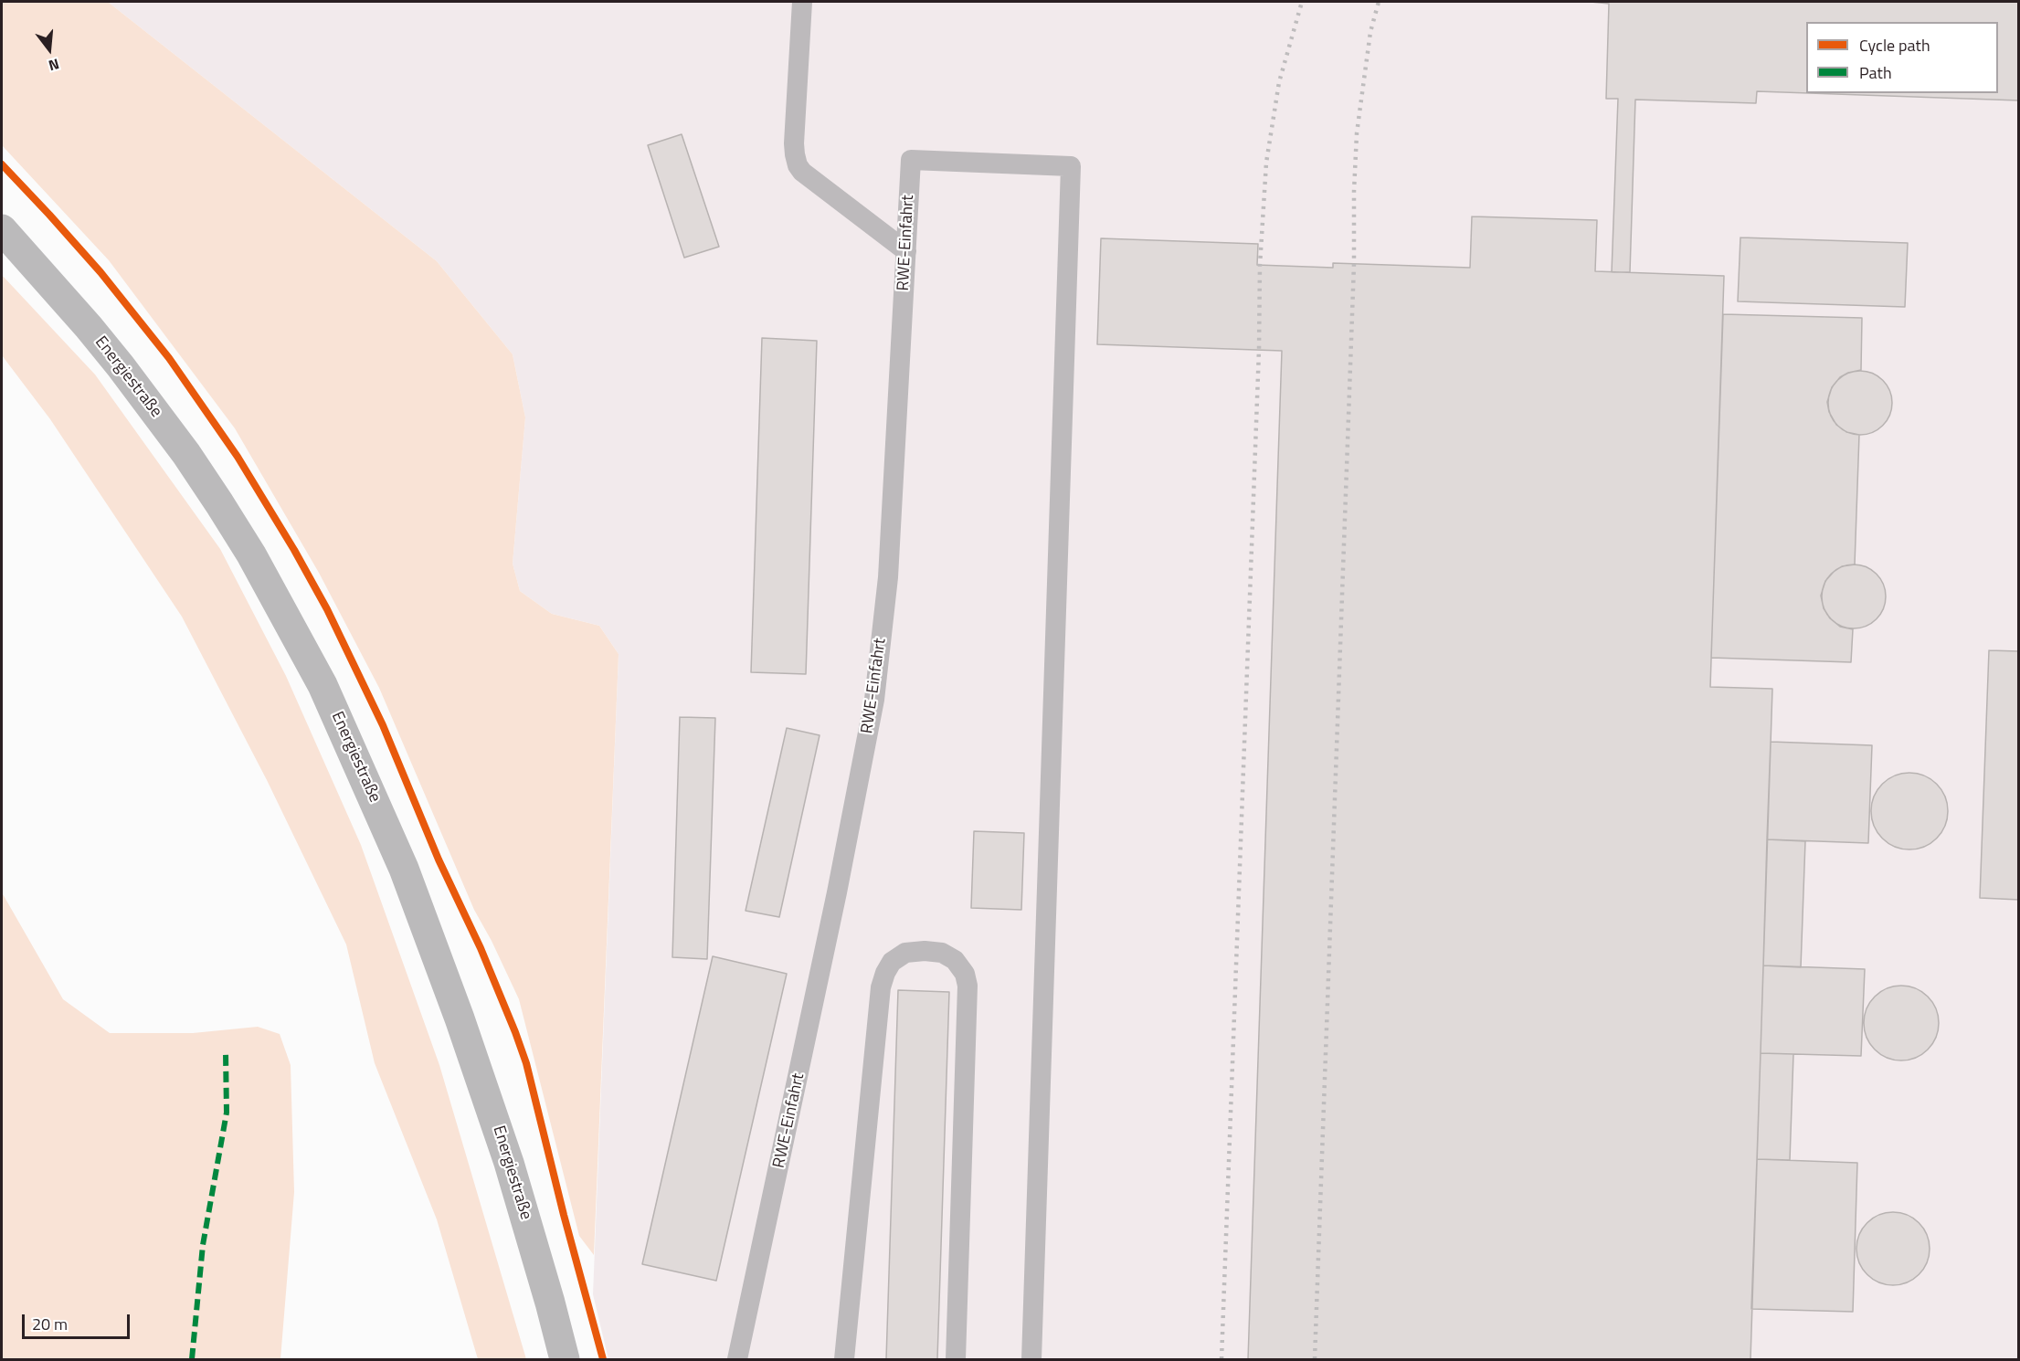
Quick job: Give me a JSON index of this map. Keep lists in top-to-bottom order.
{
  "streets": {
    "main road": ["Energiestraße"],
    "lane": ["RWE-Einfahrt"]
  },
  "legend": ["Cycle path", "Path"],
  "scale_bar": "20 m",
  "north": "bottom"
}
